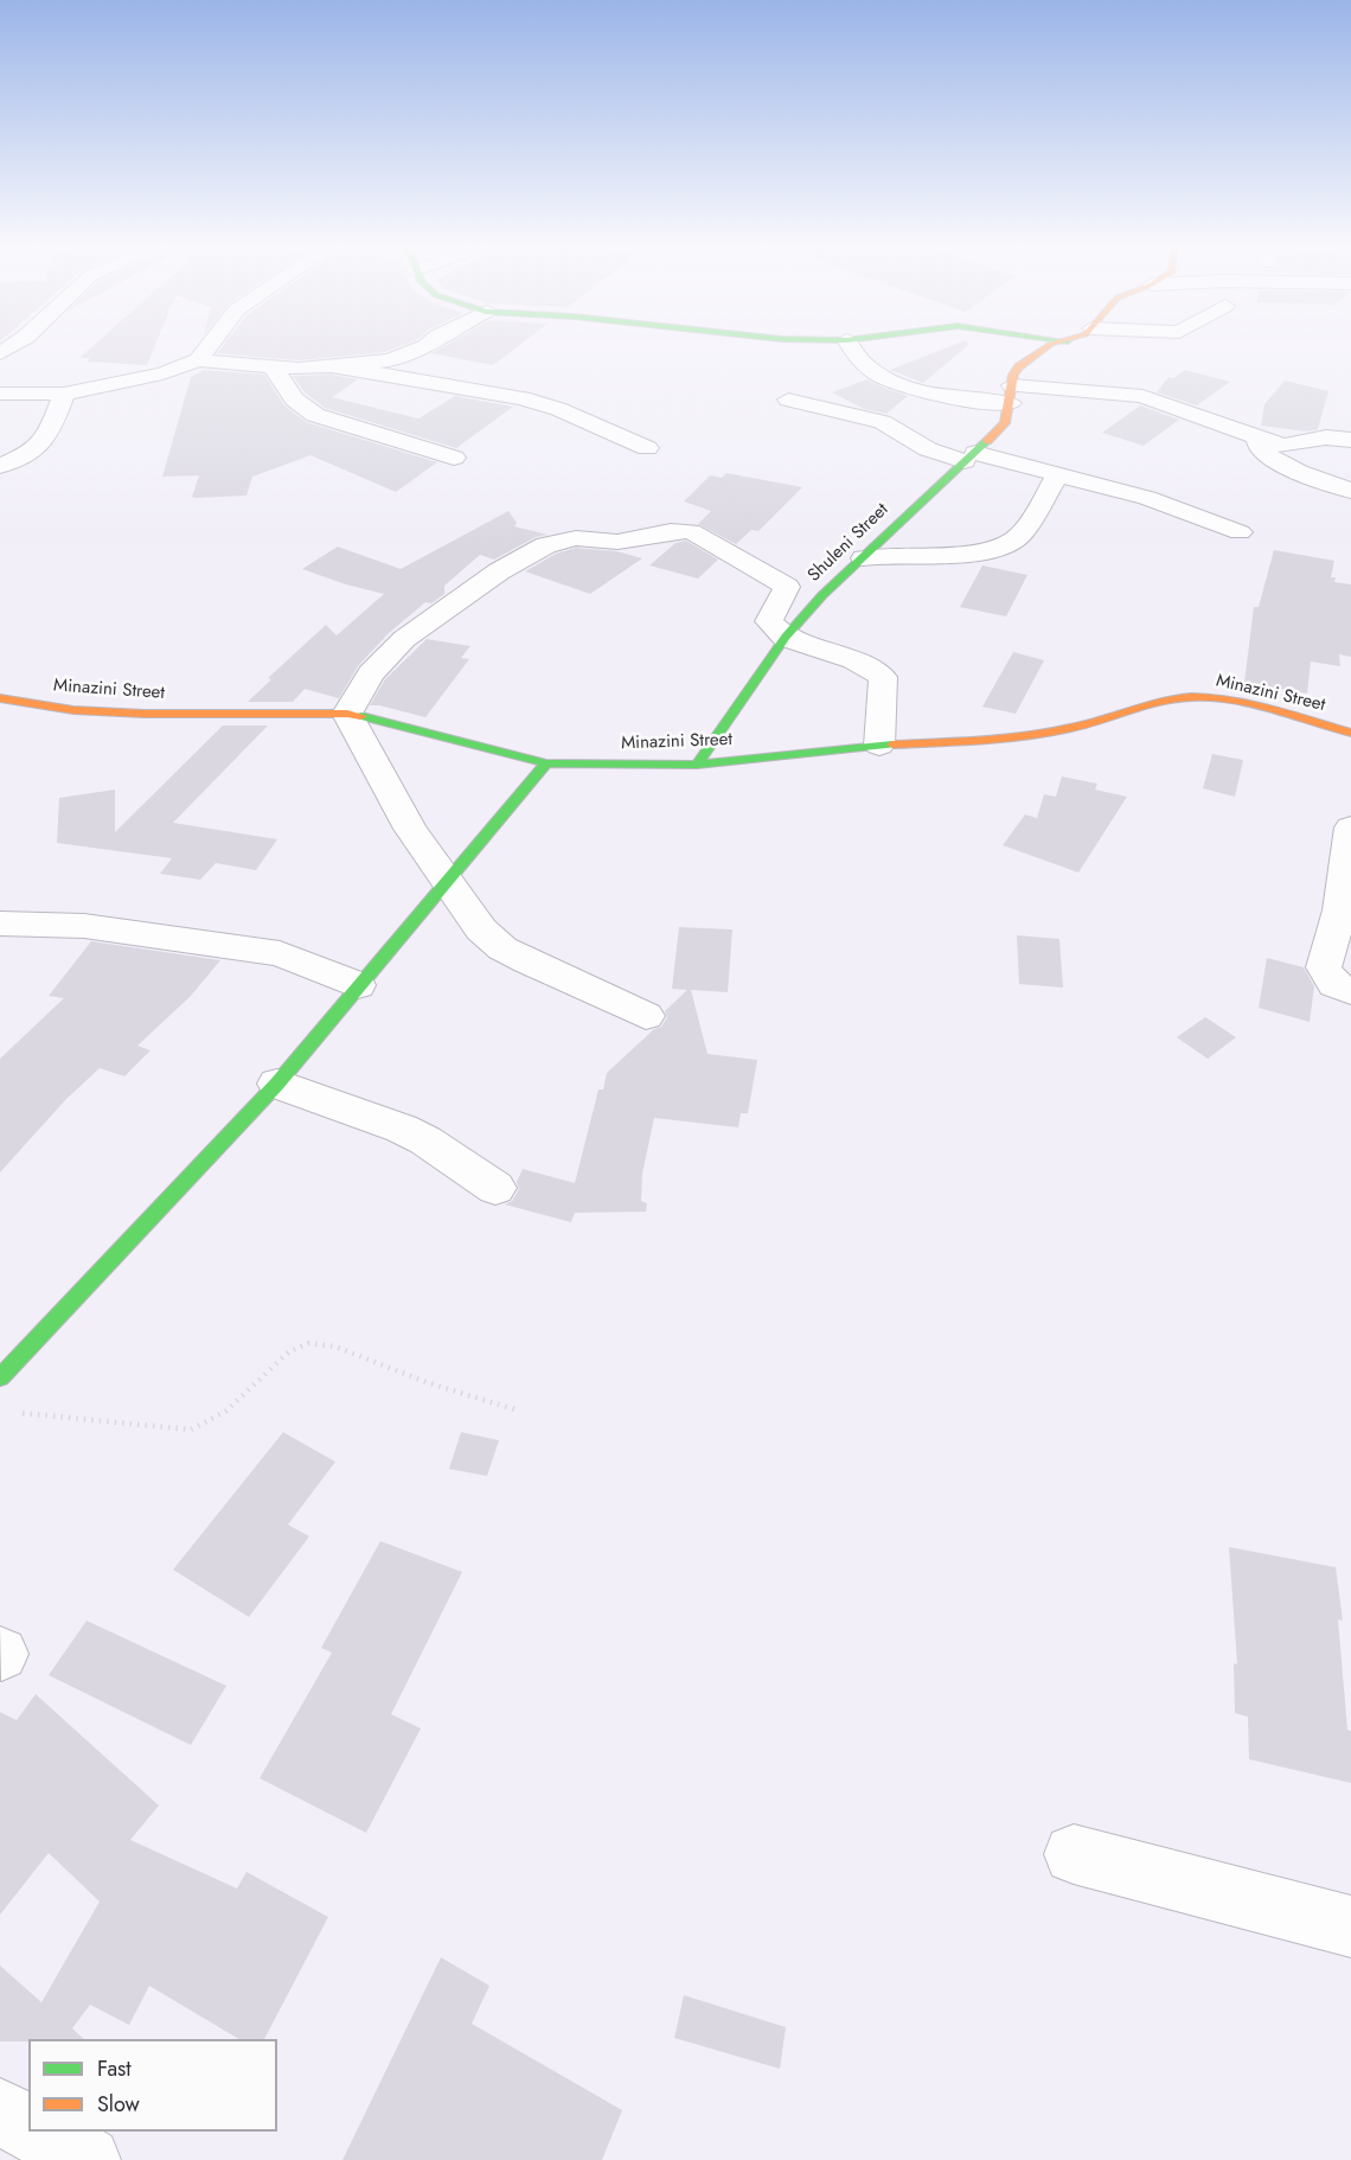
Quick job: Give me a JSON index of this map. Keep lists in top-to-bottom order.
{
  "streets": {
    "street": ["Shuleni Street", "Minazini Street"]
  },
  "crossings": [
    ["Shuleni Street", "Minazini Street"]
  ],
  "legend": ["Fast", "Slow"]
}
